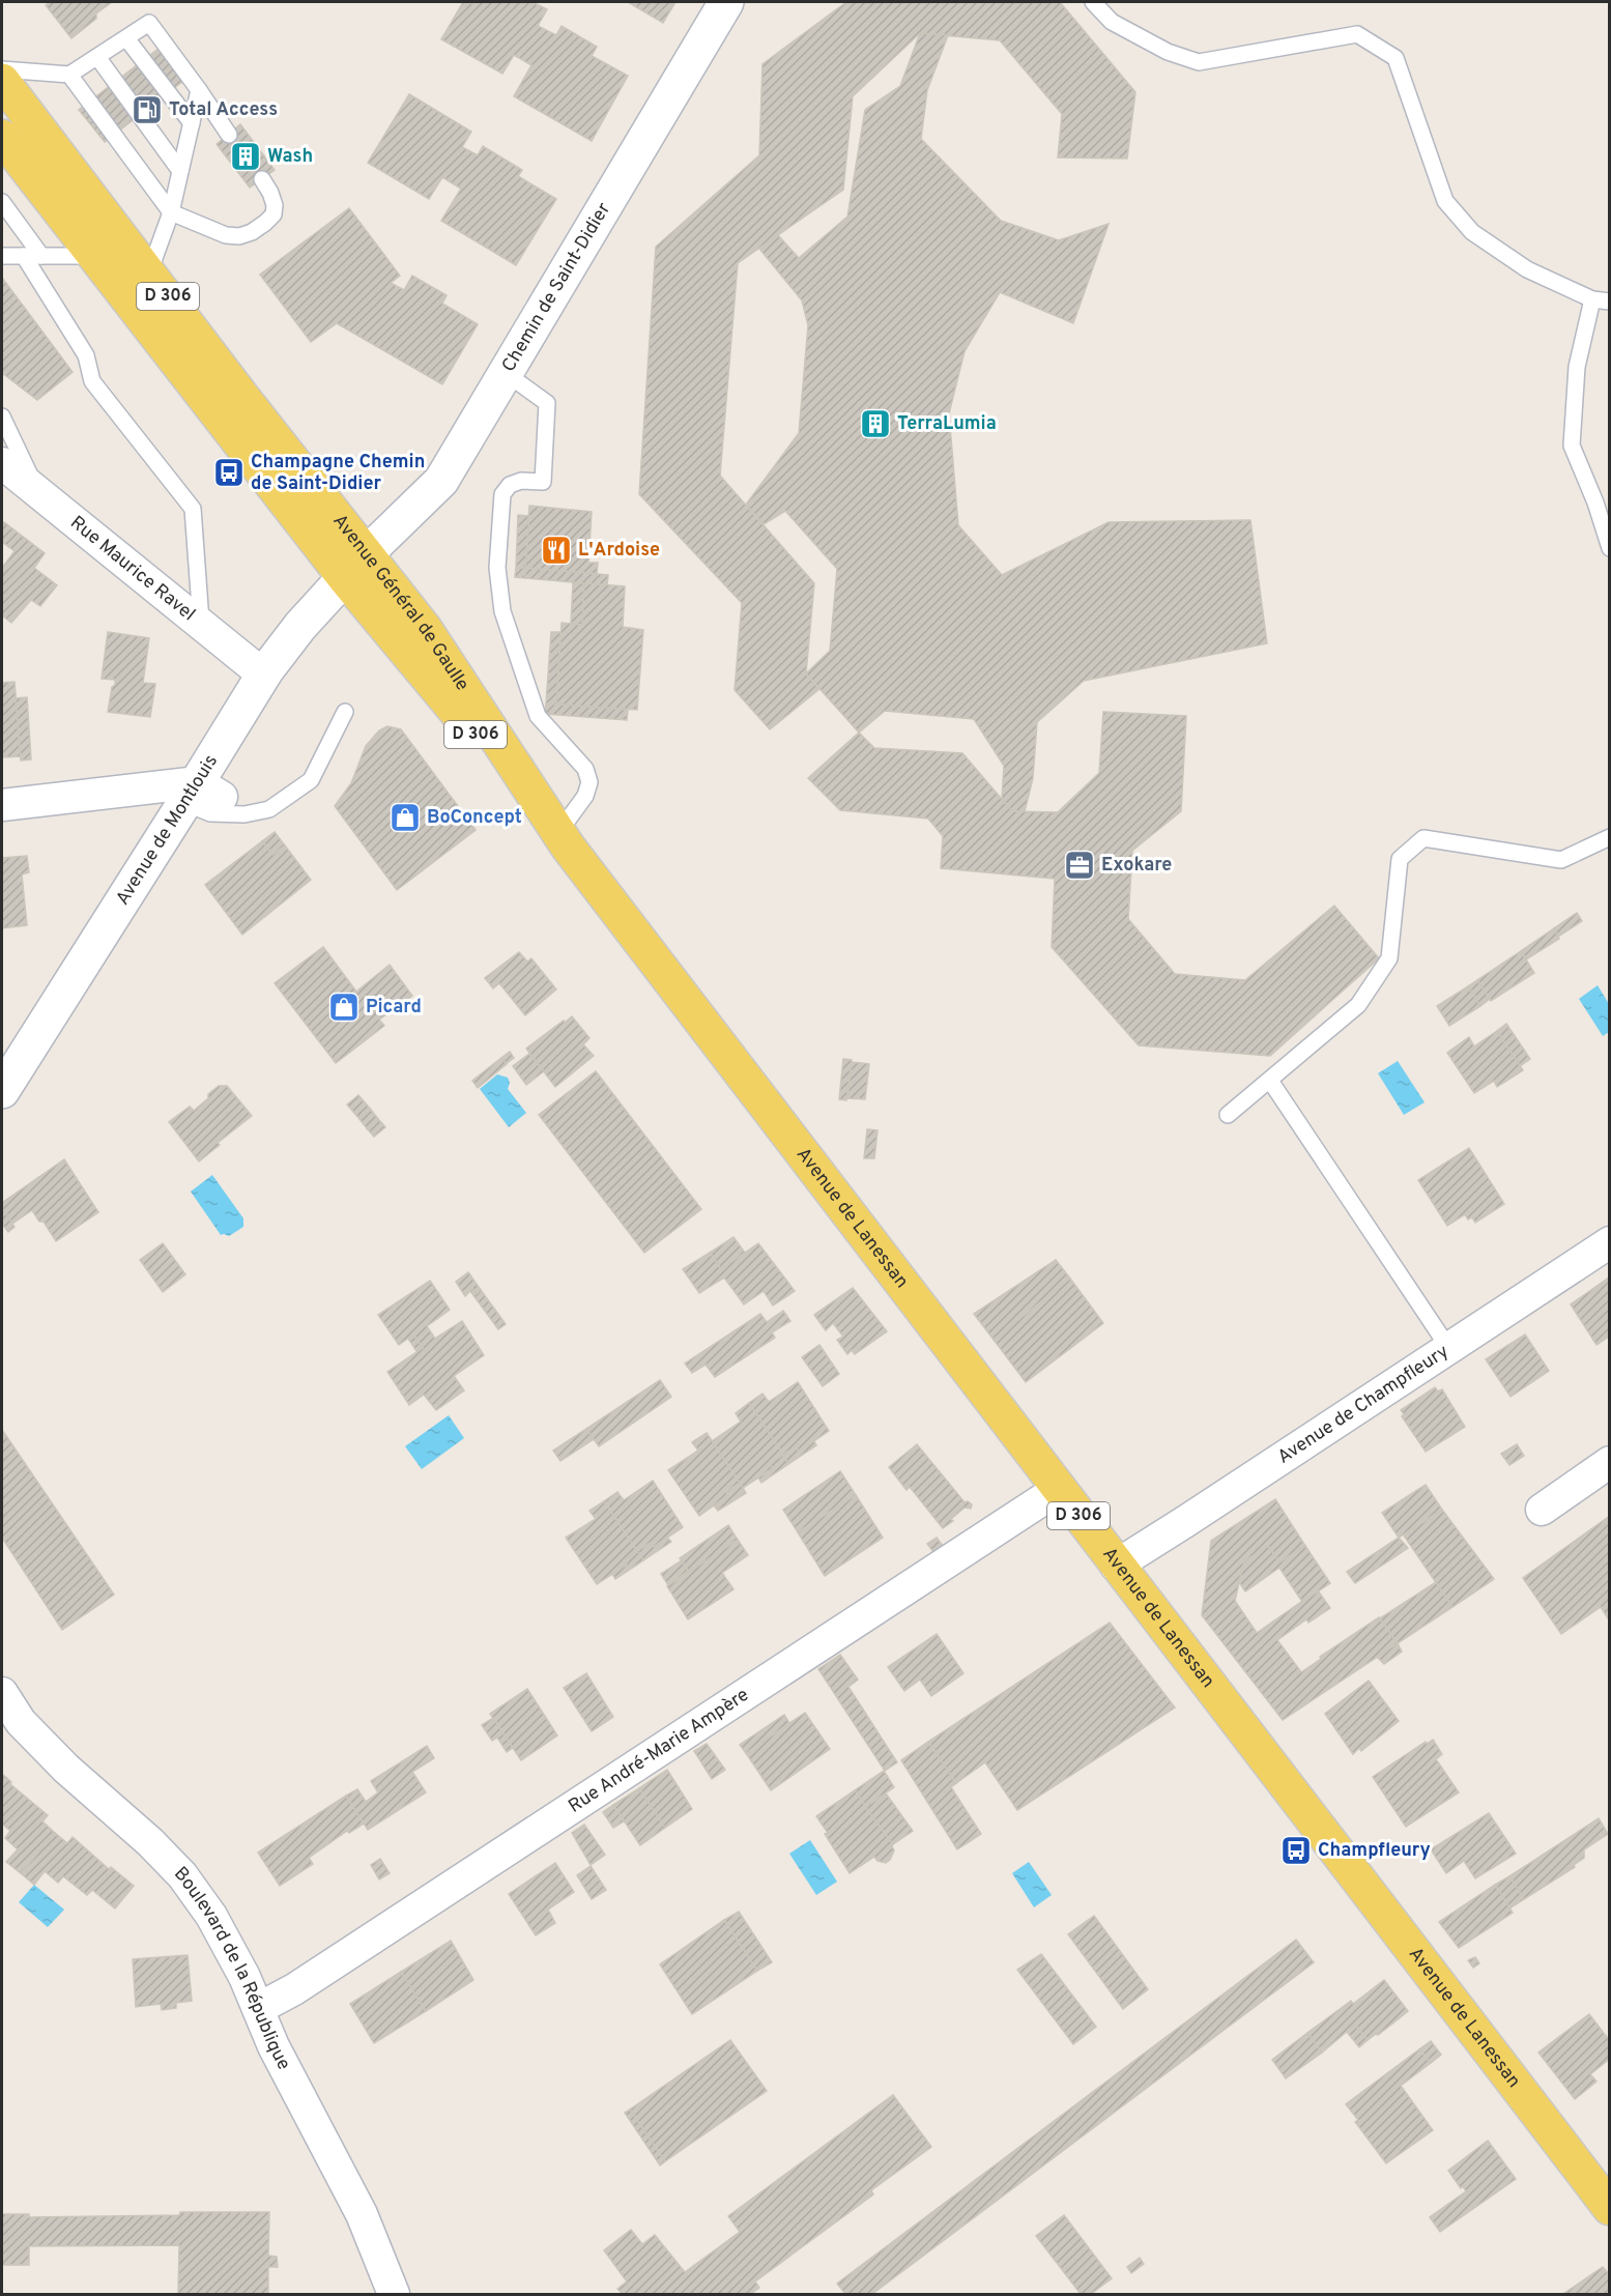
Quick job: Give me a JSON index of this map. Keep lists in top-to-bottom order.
{
  "streets": {
    "main road": ["D 306", "Avenue Général de Gaulle", "Avenue de Lanessan"],
    "street": [
      "Chemin de Saint-Didier",
      "Rue Maurice Ravel",
      "Avenue de Montlouis",
      "Avenue de Champfleury",
      "Rue André-Marie Ampère",
      "Boulevard de la République"
    ]
  },
  "crossings": [
    ["Chemin de Saint-Didier", "Avenue Général de Gaulle"],
    ["Chemin de Saint-Didier", "Avenue de Montlouis"],
    ["Rue Maurice Ravel", "Avenue de Montlouis"],
    ["Avenue Général de Gaulle", "Avenue de Montlouis"],
    ["Avenue Général de Gaulle", "Avenue de Lanessan"],
    ["Avenue de Lanessan", "Avenue de Champfleury"],
    ["Avenue de Lanessan", "Rue André-Marie Ampère"],
    ["Rue André-Marie Ampère", "Boulevard de la République"]
  ],
  "places": {
    "fuel station": ["Total Access"],
    "building": ["Wash", "TerraLumia"],
    "bus stop": ["Champagne Chemin de Saint-Didier", "Champfleury"],
    "restaurant": ["L'Ardoise"],
    "shop": ["BoConcept", "Picard"],
    "office": ["Exokare"]
  }
}
